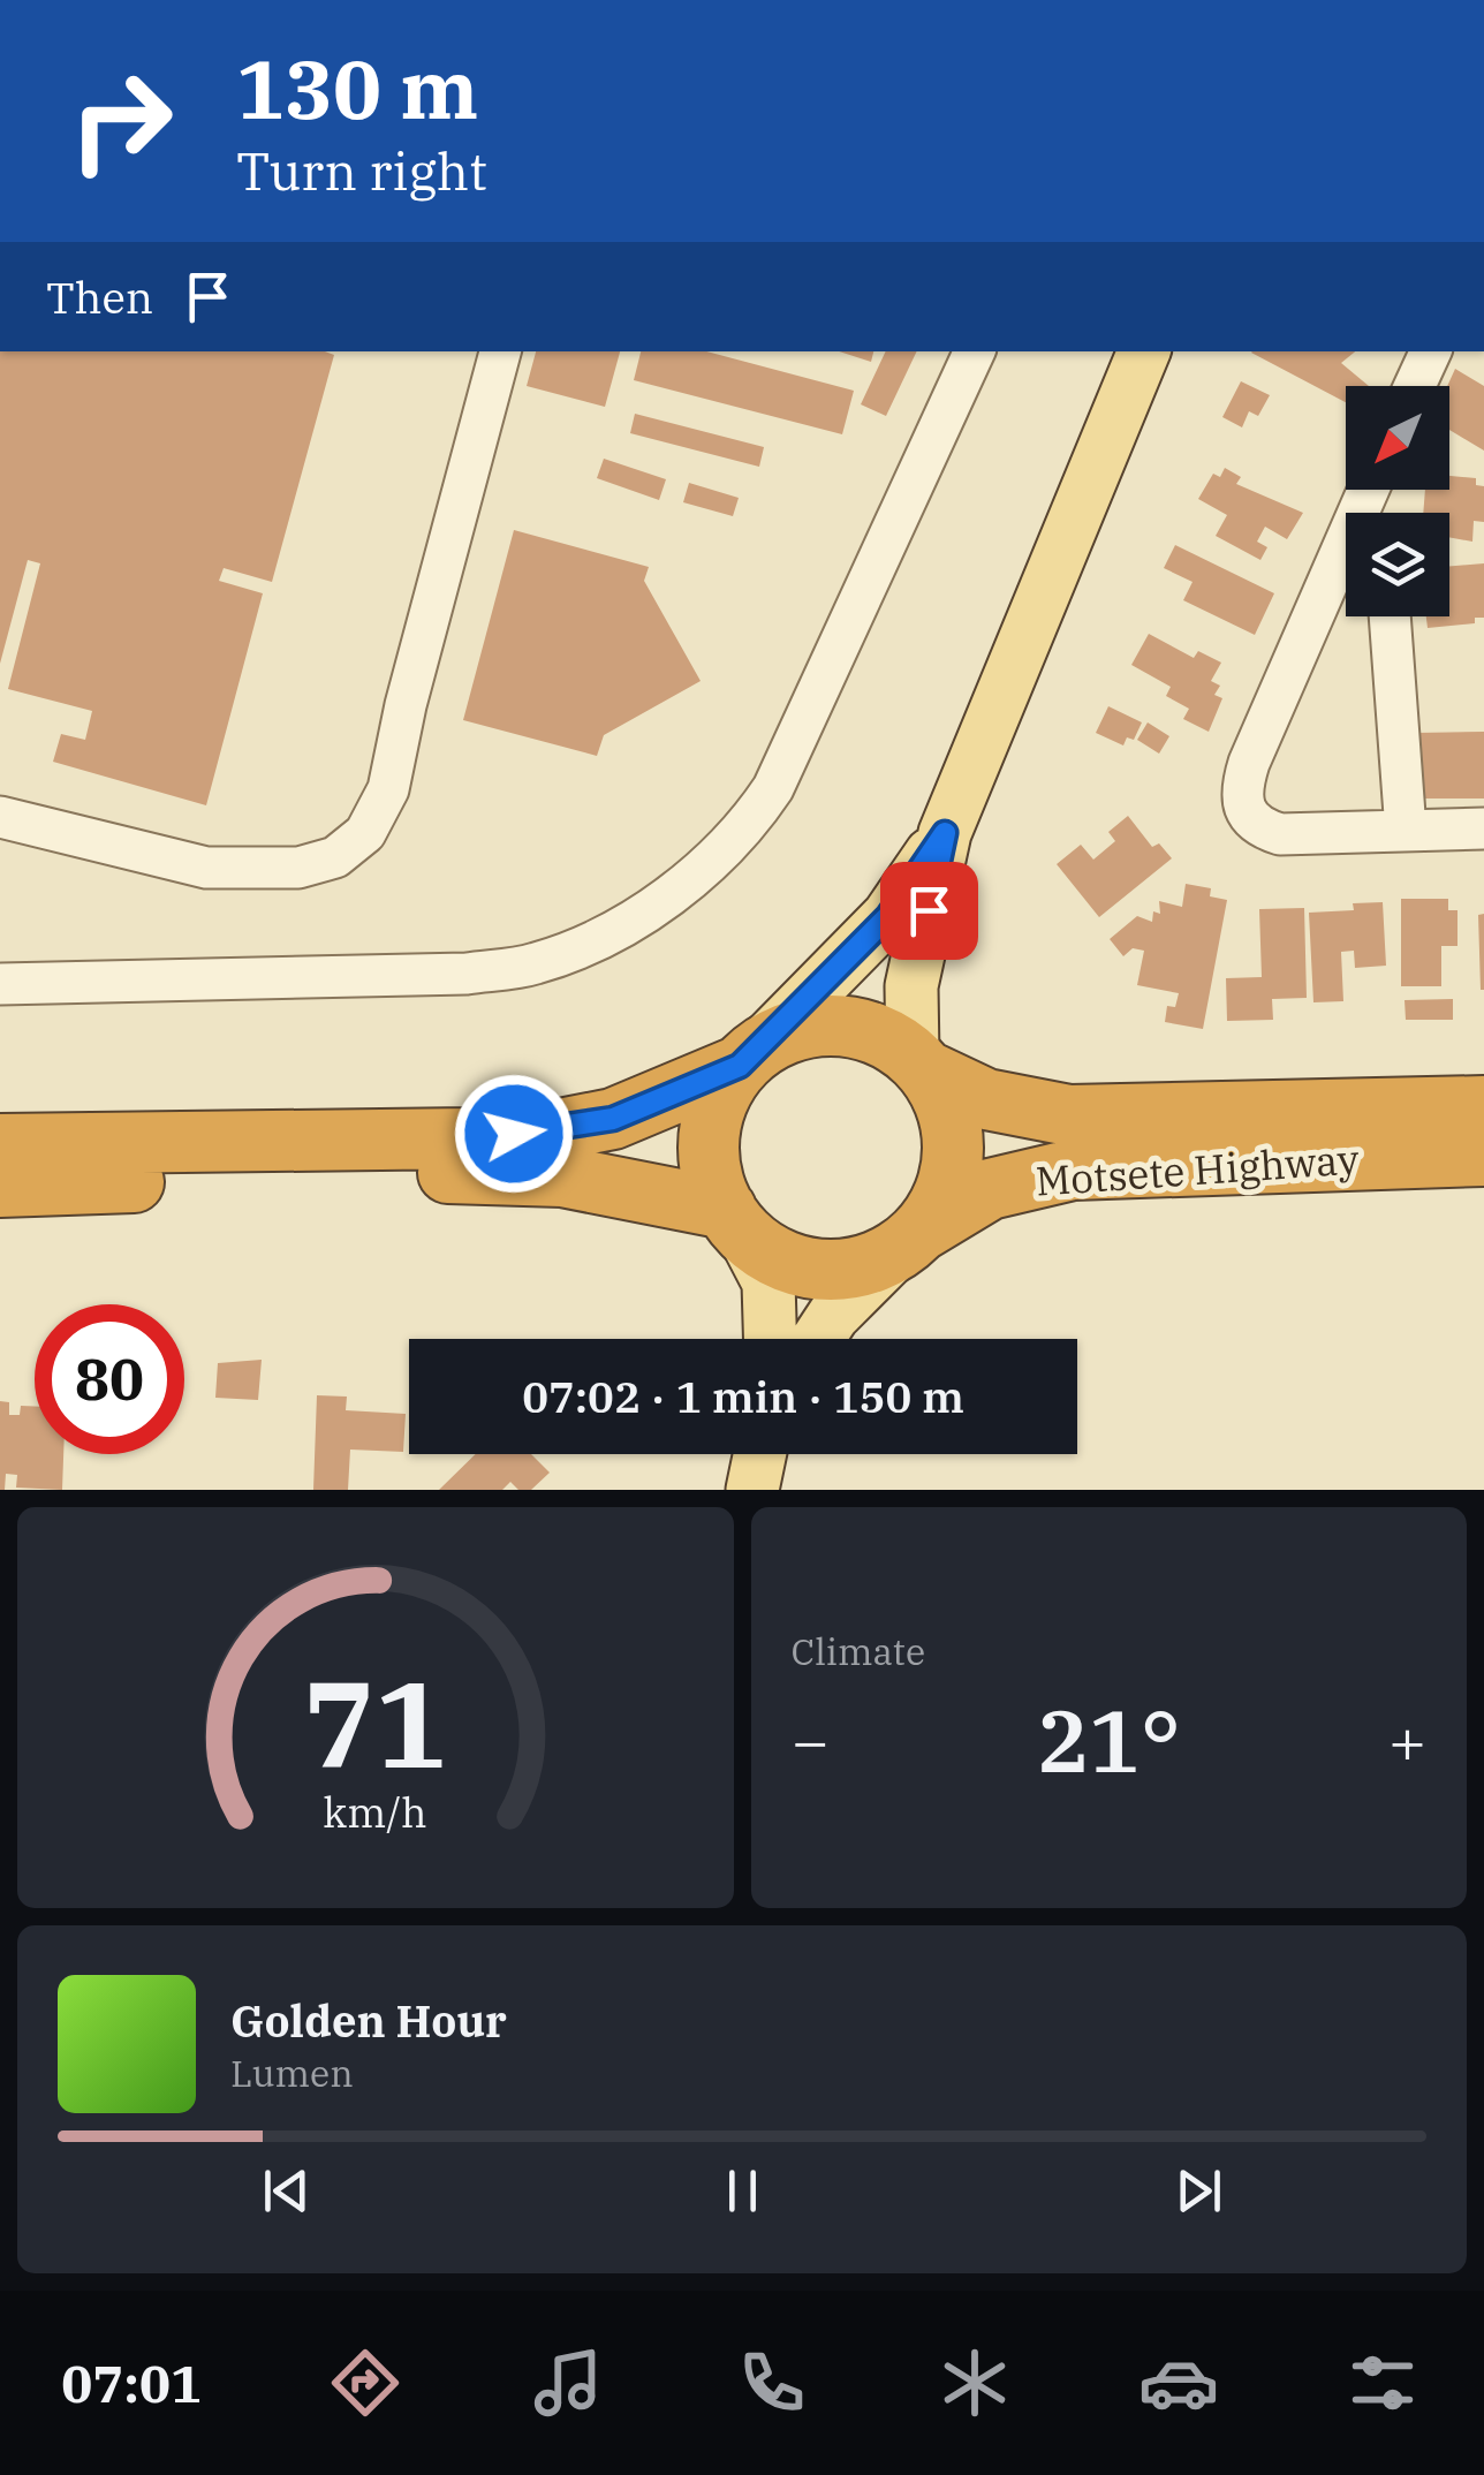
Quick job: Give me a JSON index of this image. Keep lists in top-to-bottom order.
{
  "streets": {
    "highway": ["Motsete Highway"]
  },
  "north": "bottom left",
  "page": {
    "turn": ["130 m", "Turn right"],
    "then": "Then",
    "limit": "80",
    "trip": "07:02 · 1 min · 150 m",
    "tile": "Climate",
    "heat": ["−", "21°", "+"],
    "song": ["Golden Hour", "Lumen"],
    "tabs": "07:01",
    "gauge": ["71", "km/h"]
  }
}
